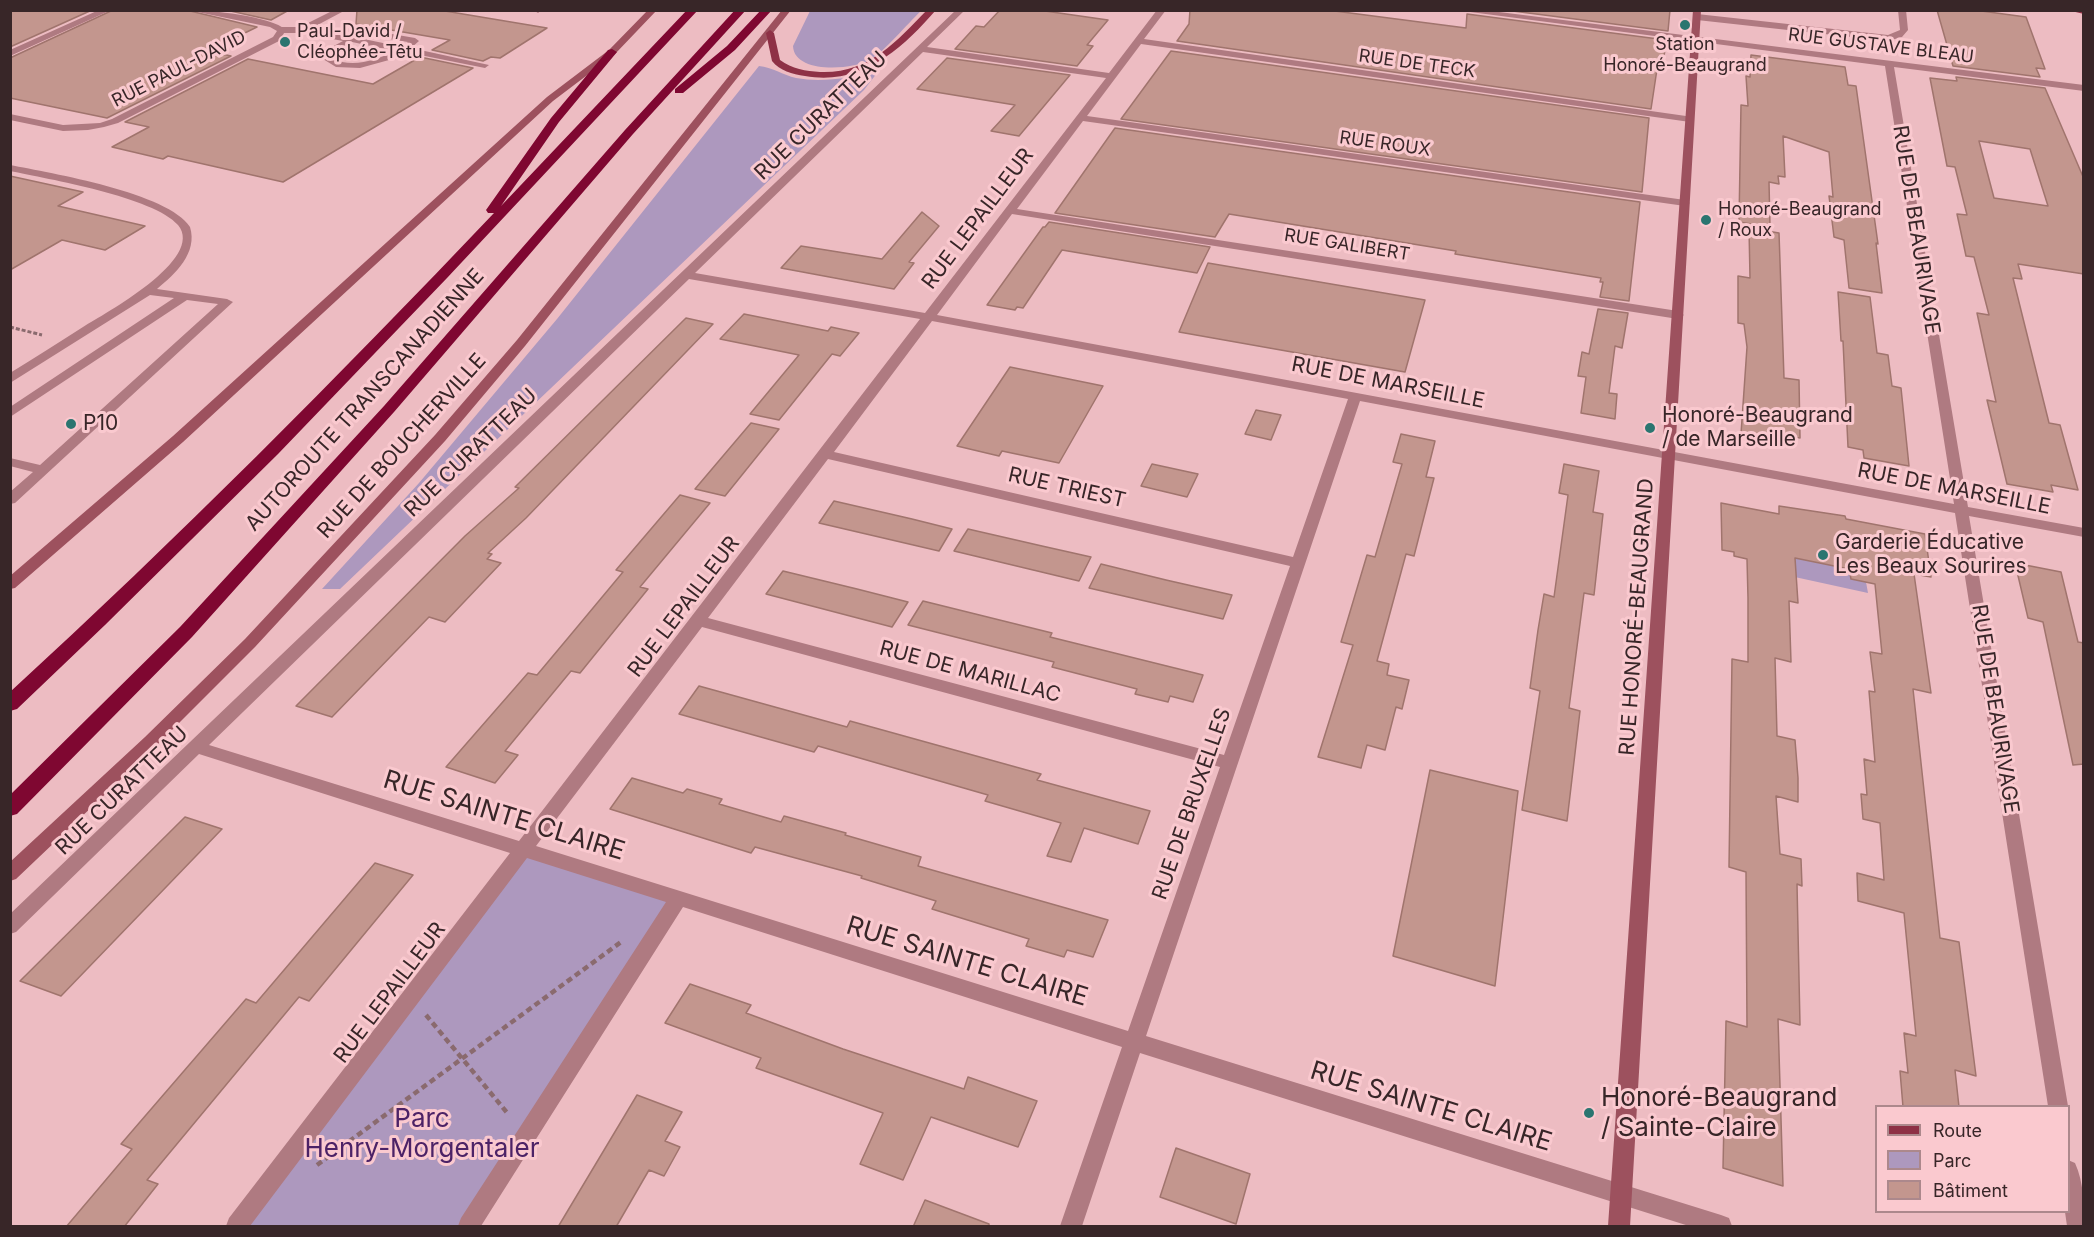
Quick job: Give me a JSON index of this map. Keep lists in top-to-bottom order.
{
  "streets": {
    "highway": ["AUTOROUTE TRANSCANADIENNE"],
    "main road": ["RUE DE BOUCHERVILLE", "RUE HONORÉ-BEAUGRAND"],
    "street": [
      "RUE GUSTAVE BLEAU",
      "RUE DE TECK",
      "RUE PAUL-DAVID",
      "RUE CURATTEAU",
      "RUE ROUX",
      "RUE LEPAILLEUR",
      "RUE DE BEAURIVAGE",
      "RUE GALIBERT",
      "RUE DE MARSEILLE",
      "RUE TRIEST",
      "RUE DE MARILLAC",
      "RUE DE BRUXELLES",
      "RUE SAINTE CLAIRE"
    ]
  },
  "crossings": [
    ["RUE GUSTAVE BLEAU", "RUE DE BEAURIVAGE"],
    ["RUE GUSTAVE BLEAU", "RUE HONORÉ-BEAUGRAND"],
    ["RUE DE TECK", "RUE LEPAILLEUR"],
    ["RUE DE TECK", "RUE HONORÉ-BEAUGRAND"],
    ["RUE CURATTEAU", "RUE DE MARSEILLE"],
    ["RUE CURATTEAU", "RUE SAINTE CLAIRE"],
    ["RUE ROUX", "RUE LEPAILLEUR"],
    ["RUE ROUX", "RUE HONORÉ-BEAUGRAND"],
    ["RUE LEPAILLEUR", "RUE GALIBERT"],
    ["RUE LEPAILLEUR", "RUE DE MARSEILLE"],
    ["RUE LEPAILLEUR", "RUE TRIEST"],
    ["RUE LEPAILLEUR", "RUE DE MARILLAC"],
    ["RUE LEPAILLEUR", "RUE SAINTE CLAIRE"],
    ["RUE DE BEAURIVAGE", "RUE DE MARSEILLE"],
    ["RUE GALIBERT", "RUE HONORÉ-BEAUGRAND"],
    ["RUE DE MARSEILLE", "RUE HONORÉ-BEAUGRAND"],
    ["RUE DE MARSEILLE", "RUE DE BRUXELLES"],
    ["RUE TRIEST", "RUE DE BRUXELLES"],
    ["RUE HONORÉ-BEAUGRAND", "RUE SAINTE CLAIRE"],
    ["RUE DE MARILLAC", "RUE DE BRUXELLES"],
    ["RUE DE BRUXELLES", "RUE SAINTE CLAIRE"]
  ],
  "parks": ["Parc Henry-Morgentaler"],
  "places": [
    "Station Honoré-Beaugrand",
    "Paul-David / Cléophée-Têtu",
    "Honoré-Beaugrand / Roux",
    "P10",
    "Honoré-Beaugrand / de Marseille",
    "Garderie Éducative Les Beaux Sourires",
    "Honoré-Beaugrand / Sainte-Claire"
  ],
  "legend": ["Route", "Parc", "Bâtiment"]
}
